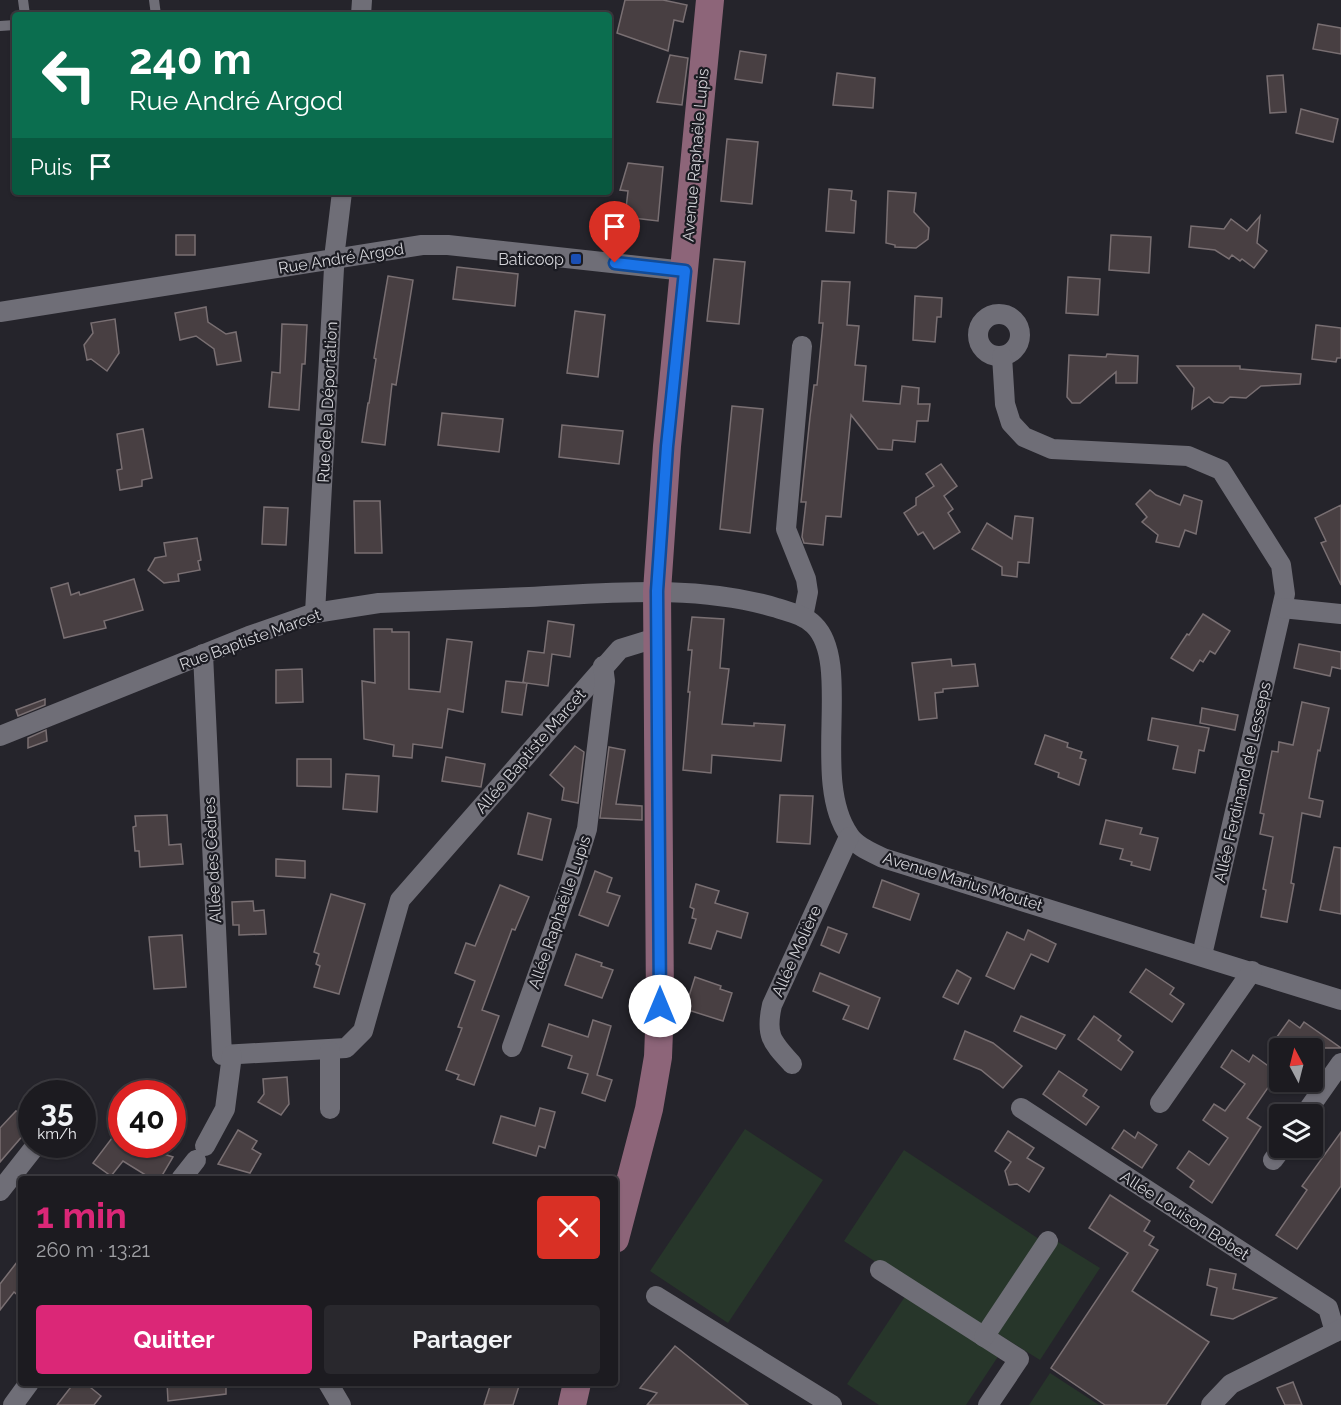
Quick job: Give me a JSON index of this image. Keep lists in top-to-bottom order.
{
  "streets": {
    "street": [
      "Avenue Raphaële Lupis",
      "Rue André Argod",
      "Rue de la Déportation",
      "Rue Baptiste Marcet",
      "Allée Baptiste Marcet",
      "Allée Ferdinand de Lesseps",
      "Allée des Cèdres",
      "Avenue Marius Moutet",
      "Allée Raphaëlle Lupis",
      "Allée Molière",
      "Allée Louison Bobet"
    ]
  },
  "crossings": [
    ["Avenue Raphaële Lupis", "Rue André Argod"],
    ["Avenue Raphaële Lupis", "Rue Baptiste Marcet"],
    ["Avenue Raphaële Lupis", "Allée Baptiste Marcet"],
    ["Rue André Argod", "Rue de la Déportation"],
    ["Rue de la Déportation", "Rue Baptiste Marcet"],
    ["Rue Baptiste Marcet", "Allée des Cèdres"],
    ["Allée Baptiste Marcet", "Allée Raphaëlle Lupis"],
    ["Allée Ferdinand de Lesseps", "Avenue Marius Moutet"],
    ["Avenue Marius Moutet", "Allée Molière"]
  ],
  "places": {
    "transit": ["Baticoop"]
  },
  "north": "top",
  "page": {
    "turn": ["240 m", "Rue André Argod"],
    "then": "Puis",
    "speed": "35 km/h",
    "limit": "40",
    "heading": ["1 min", "260 m · 13:21"],
    "buttons": ["Quitter", "Partager"]
  }
}
